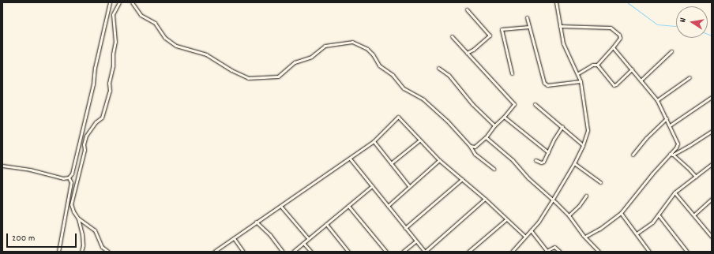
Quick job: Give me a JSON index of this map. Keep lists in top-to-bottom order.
{
  "scale_bar": "200 m",
  "north": "left"
}
